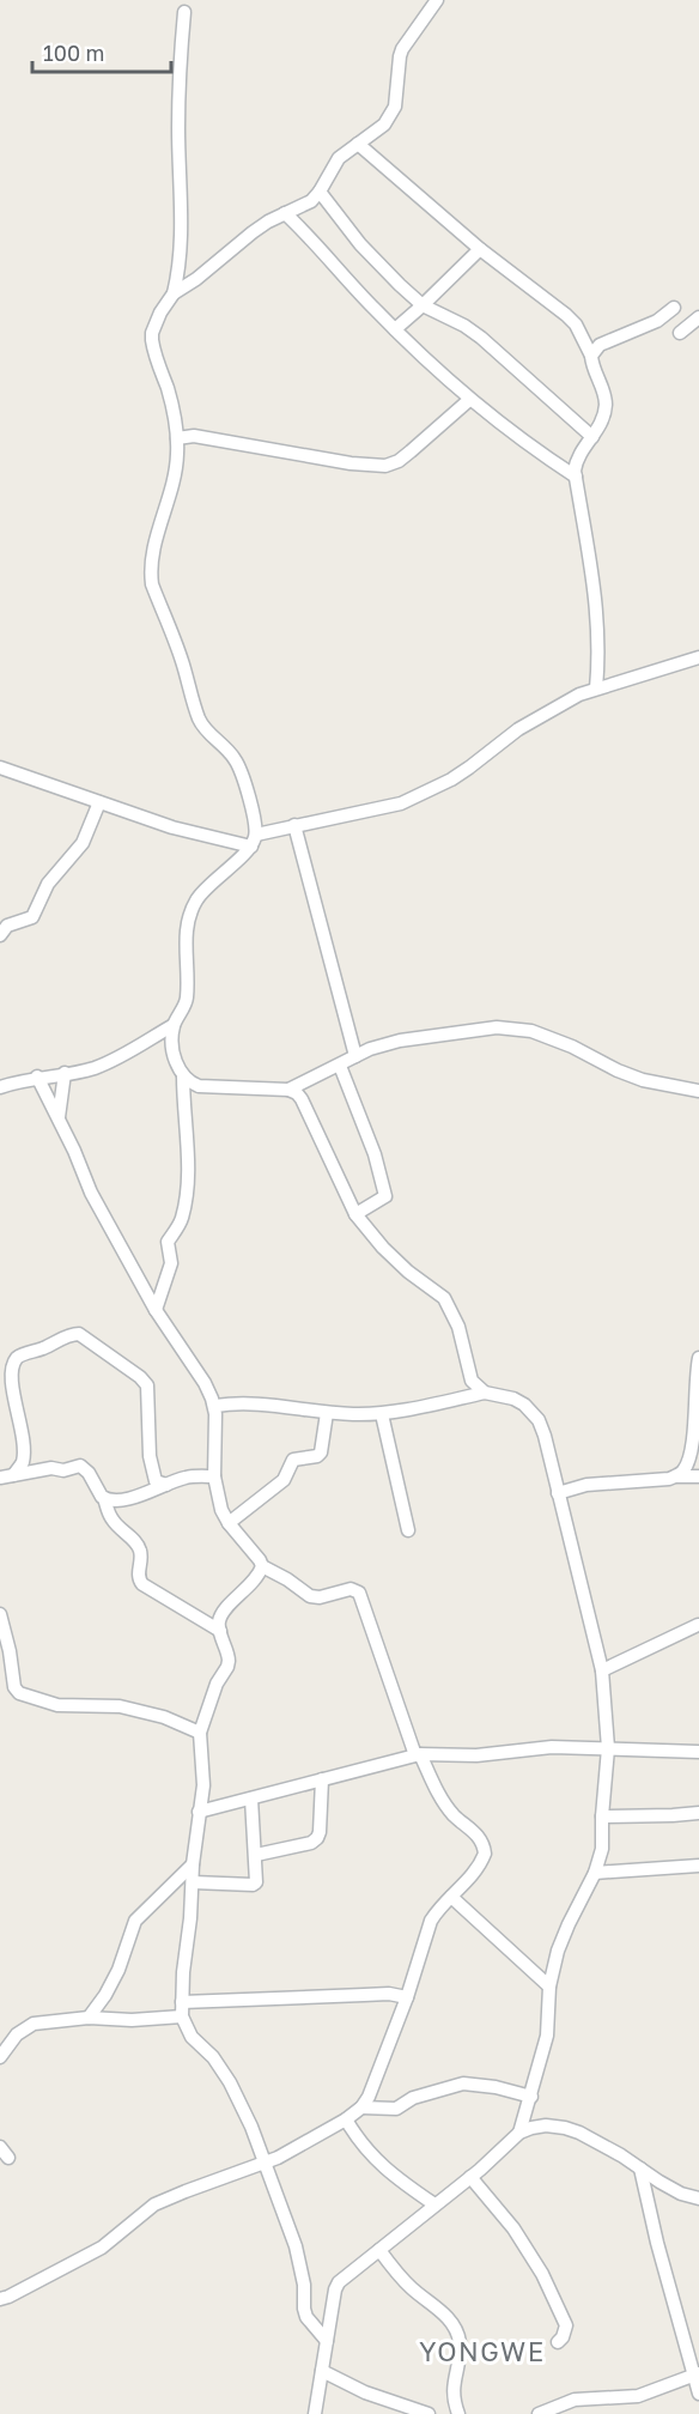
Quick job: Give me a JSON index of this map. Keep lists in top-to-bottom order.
{
  "districts": ["YONGWE"],
  "scale_bar": "100 m"
}
